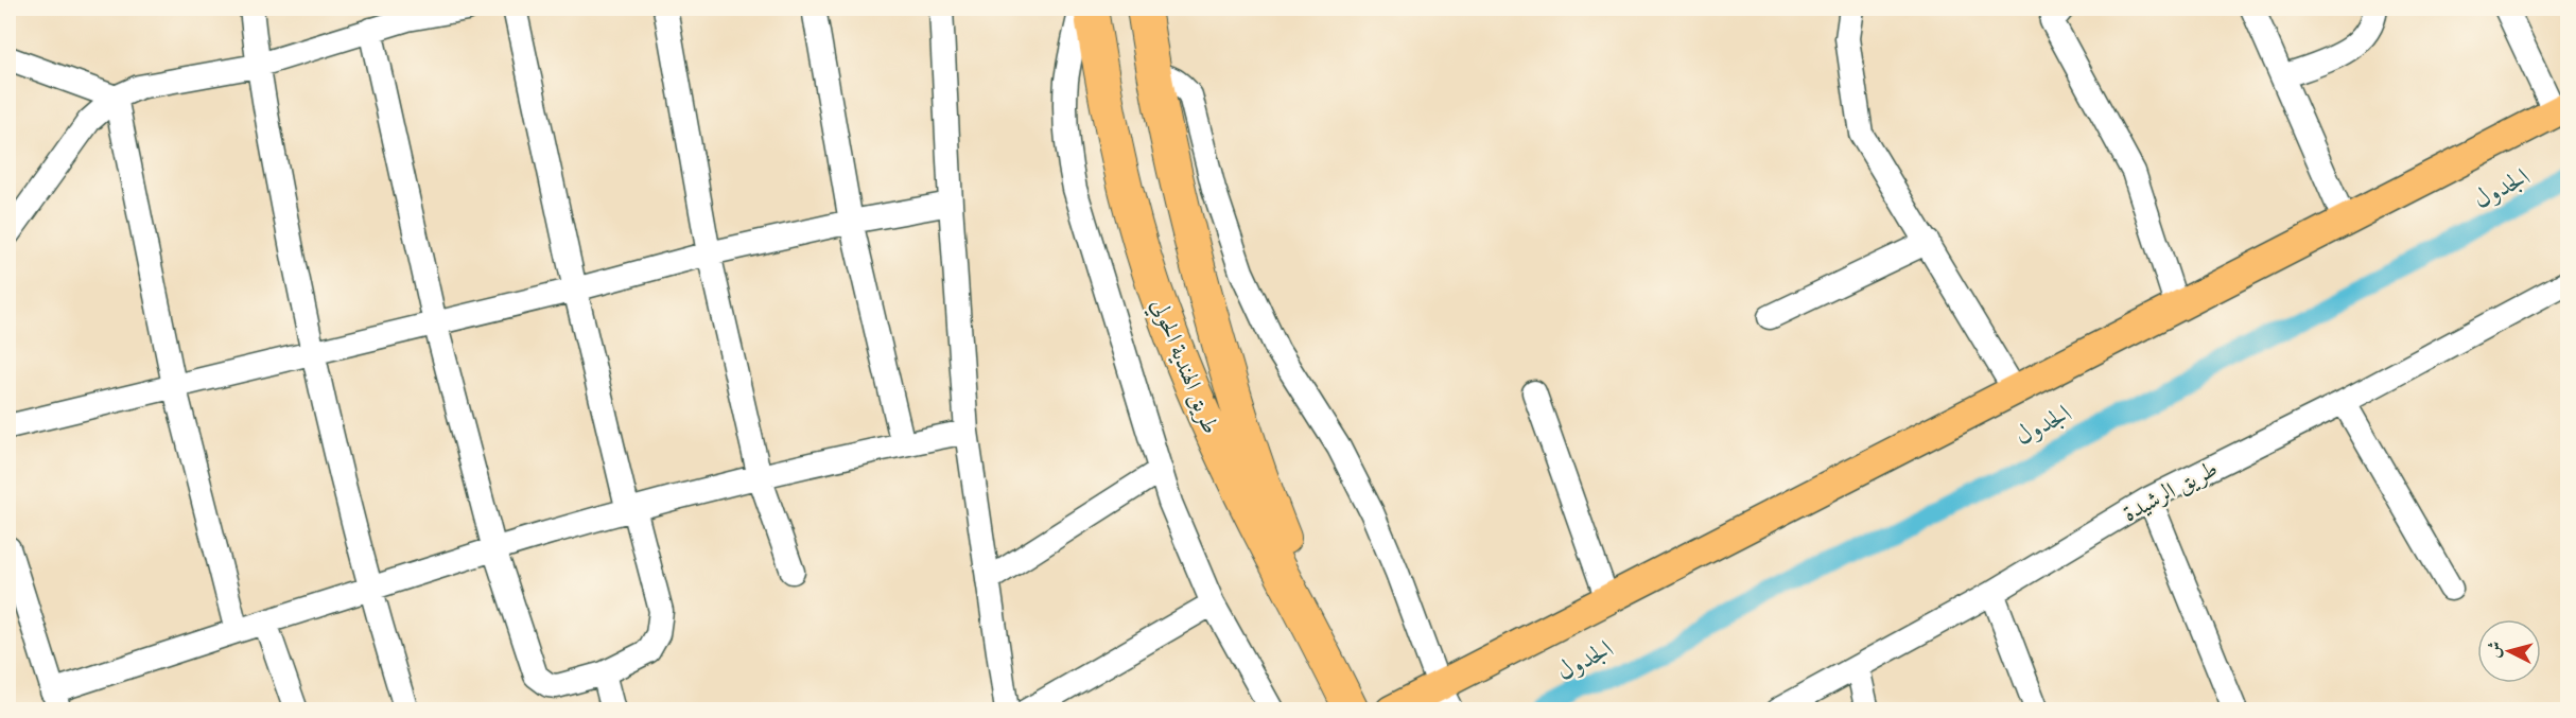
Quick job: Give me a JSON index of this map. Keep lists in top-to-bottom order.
{
  "streets": {
    "highway": ["طريق الهندية الحولي"],
    "street": ["طريق الرشيدة"]
  },
  "water": ["الجدول"],
  "north": "left"
}
